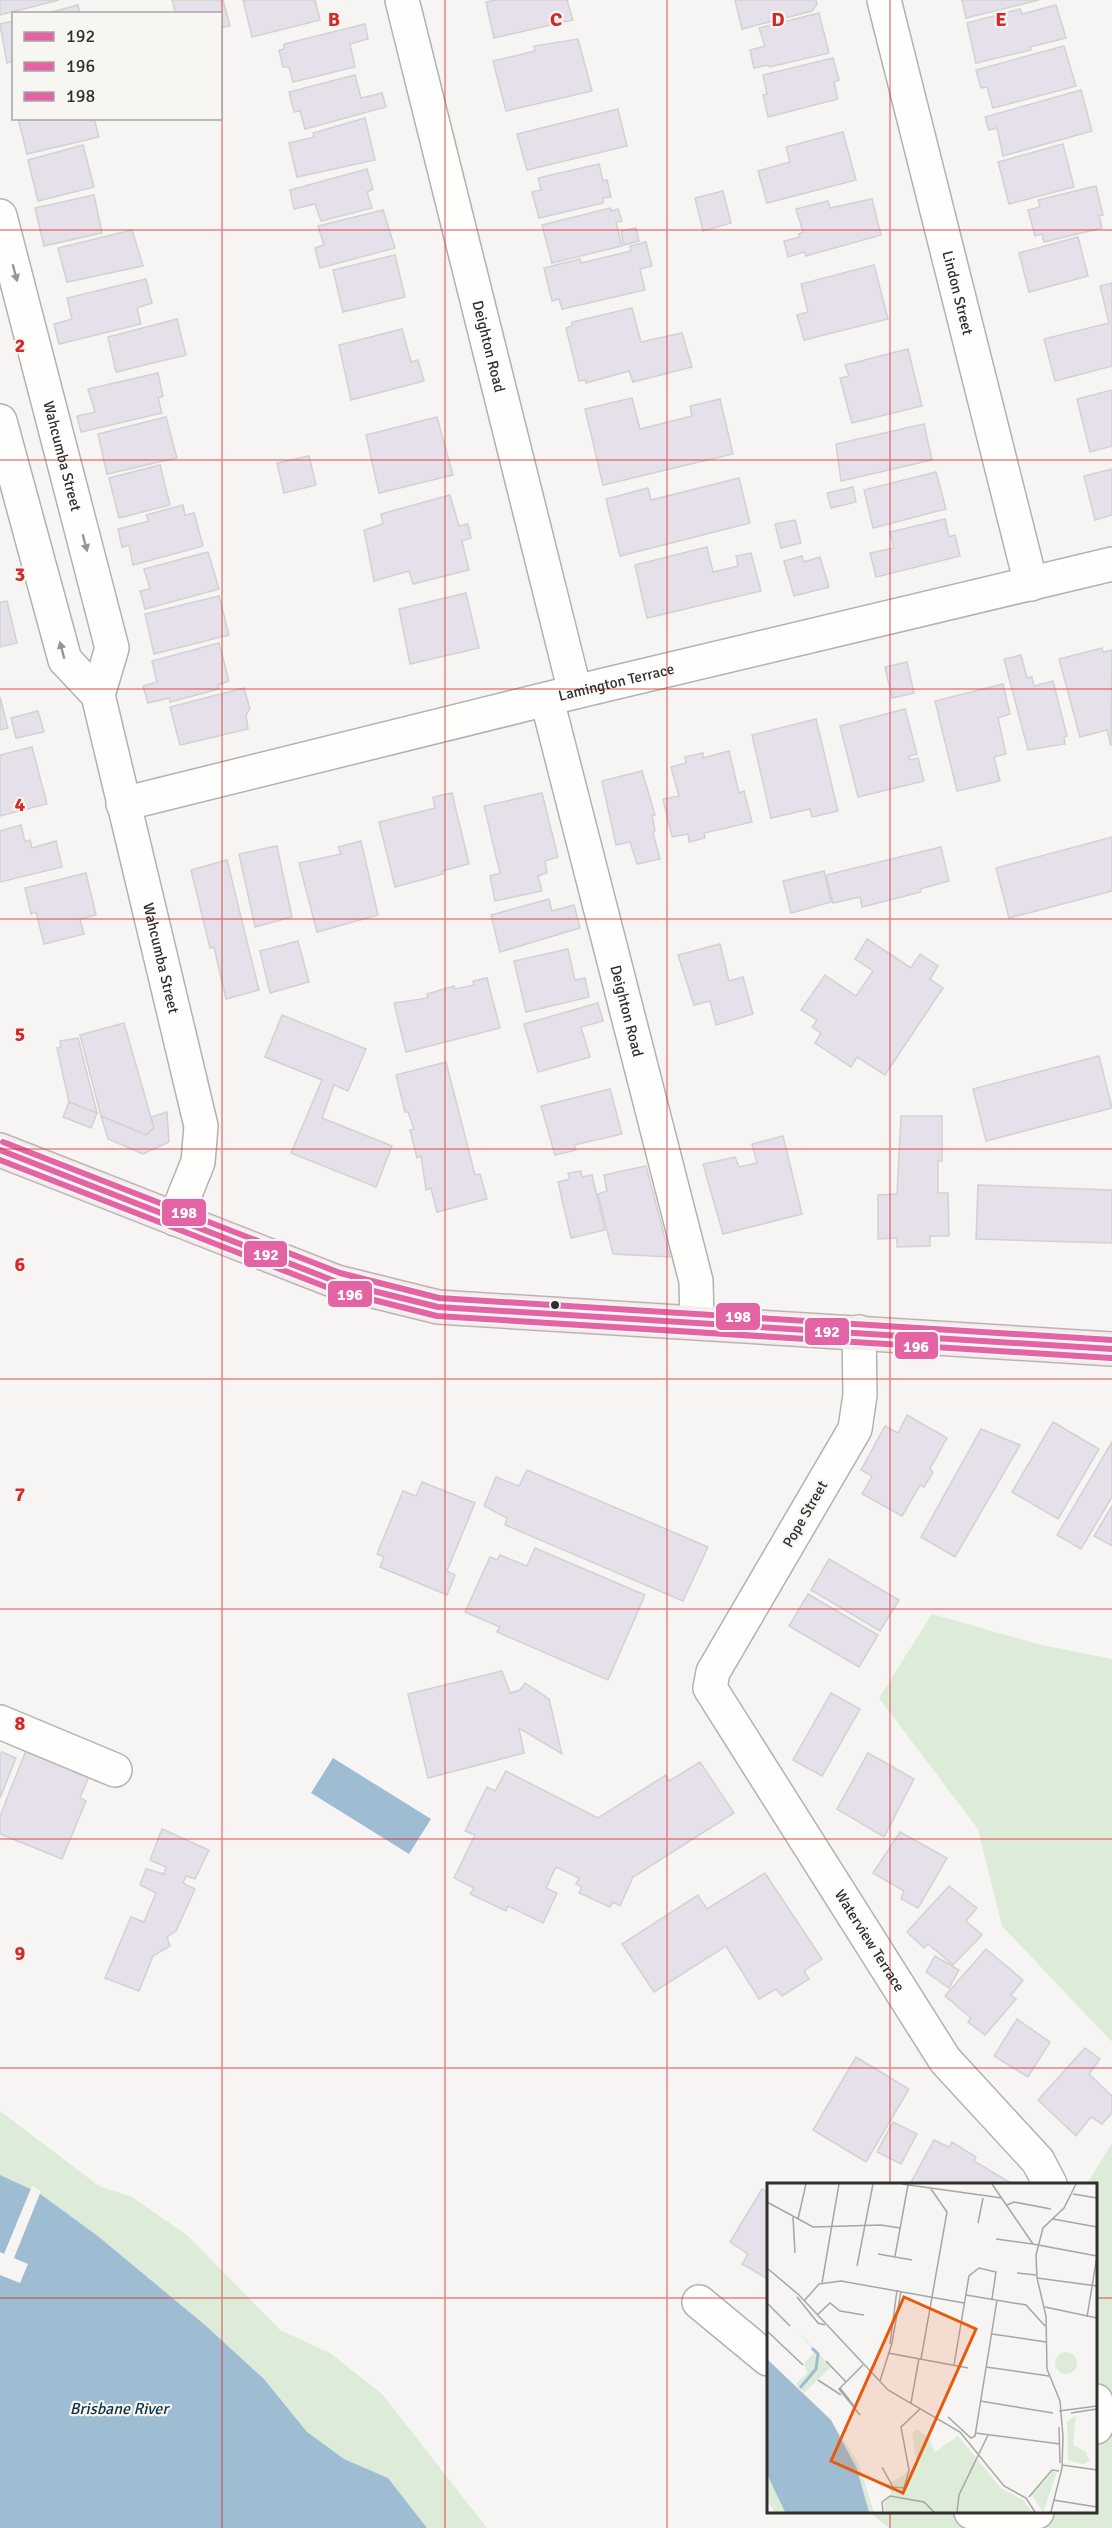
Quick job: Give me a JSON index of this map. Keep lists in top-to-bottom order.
{
  "streets": {
    "street": [
      "Lindon Street",
      "Deighton Road",
      "Wahcumba Street",
      "Lamington Terrace",
      "Pope Street",
      "Waterview Terrace"
    ]
  },
  "crossings": [
    ["Lindon Street", "Lamington Terrace"],
    ["Deighton Road", "Lamington Terrace"],
    ["Wahcumba Street", "Lamington Terrace"],
    ["Pope Street", "Waterview Terrace"]
  ],
  "water": ["Brisbane River"],
  "lines": ["transit line 198", "transit line 192", "transit line 196"],
  "legend": ["192", "196", "198"],
  "grid": {
    "columns": [
      "B",
      "C",
      "D",
      "E"
    ],
    "rows": [
      "2",
      "3",
      "4",
      "5",
      "6",
      "7",
      "8",
      "9"
    ]
  }
}
